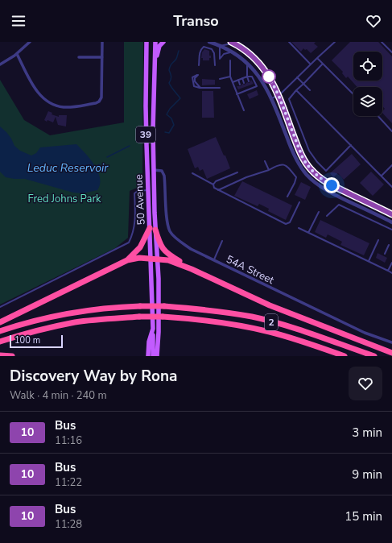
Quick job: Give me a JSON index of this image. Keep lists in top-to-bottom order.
{
  "streets": {
    "highway": ["2"],
    "main road": ["39", "50 Avenue"],
    "street": ["54A Street"]
  },
  "crossings": [
    ["50 Avenue", "54A Street"]
  ],
  "water": ["Leduc Reservoir"],
  "parks": ["Fred Johns Park"],
  "lines": ["bus line 10"],
  "scale_bar": "100 m",
  "page": {
    "header": "Transo",
    "scale": "100 m",
    "heading": ["Discovery Way by Rona", "Walk · 4 min · 240 m"],
    "list": [
      {
        "mark": "10",
        "name": "Bus",
        "note": "11:16",
        "value": "3 min"
      },
      {
        "mark": "10",
        "name": "Bus",
        "note": "11:22",
        "value": "9 min"
      },
      {
        "mark": "10",
        "name": "Bus",
        "note": "11:28",
        "value": "15 min"
      }
    ]
  }
}
